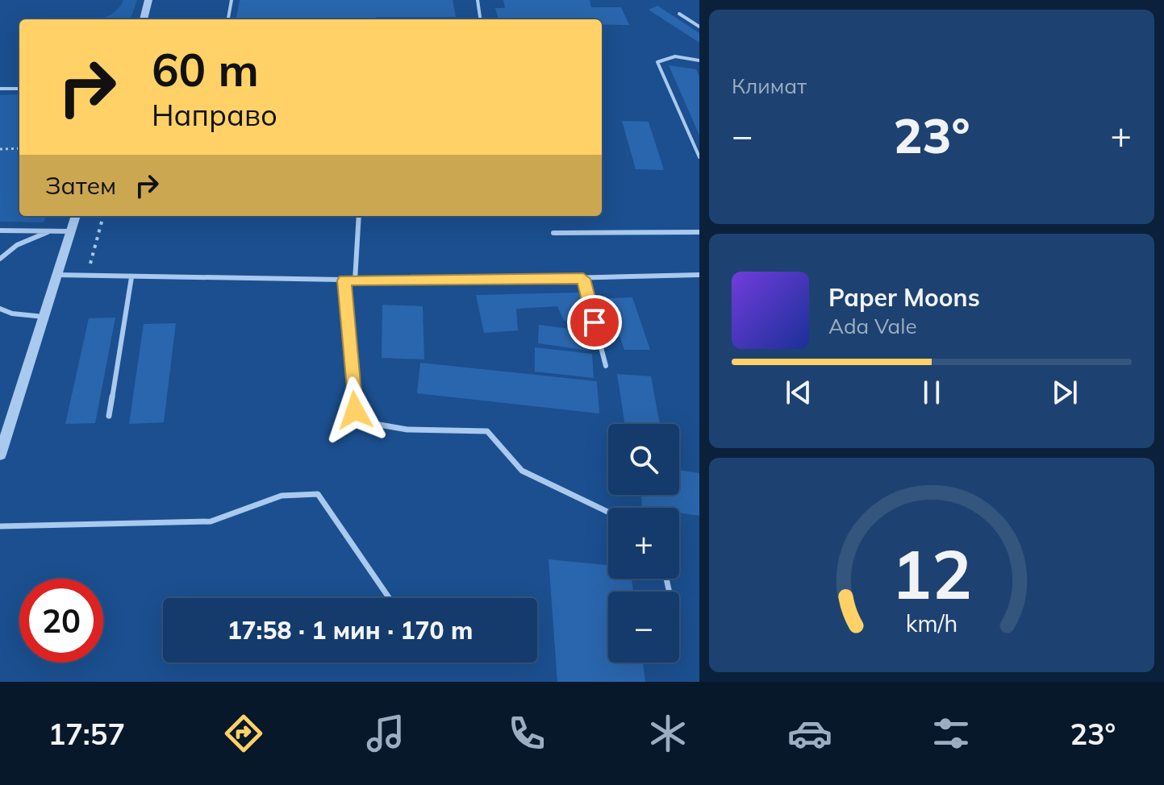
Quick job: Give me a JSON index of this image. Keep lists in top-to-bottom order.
{
  "page": {
    "tile": "Климат",
    "turn": ["60 m", "Направо"],
    "heat": ["−", "23°", "+"],
    "then": "Затем",
    "song": ["Paper Moons", "Ada Vale"],
    "map_buttons": ["+", "−"],
    "limit": "20",
    "trip": "17:58 · 1 мин · 170 m",
    "tabs": ["17:57", "23°"],
    "gauge": ["12", "km/h"]
  }
}
